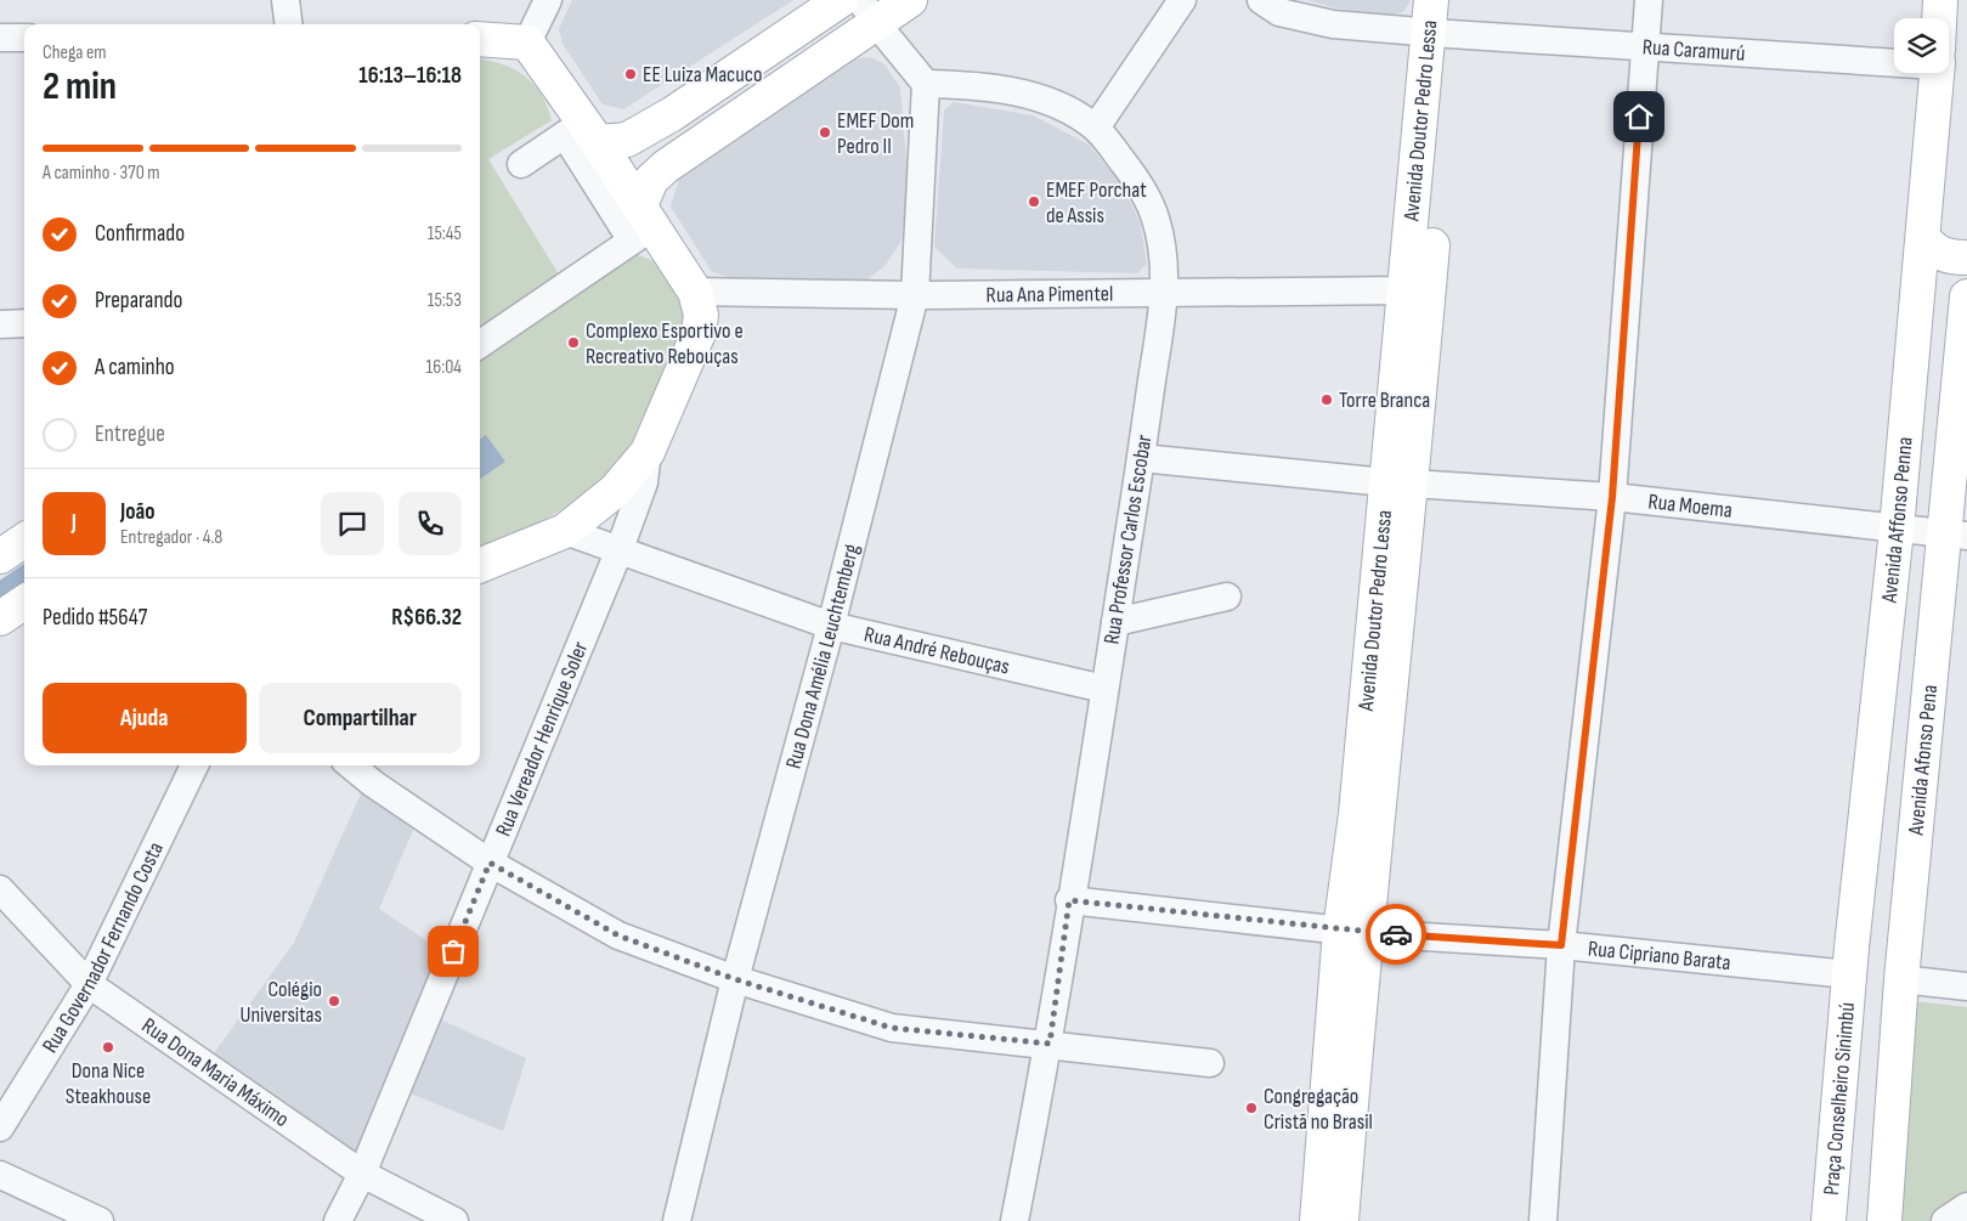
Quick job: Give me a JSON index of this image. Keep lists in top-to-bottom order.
{
  "streets": {
    "main road": [
      "Avenida Doutor Pedro Lessa",
      "Avenida Affonso Penna",
      "Avenida Afonso Pena",
      "Praça Conselheiro Sinimbú"
    ],
    "street": [
      "Rua Caramurú",
      "Rua Ana Pimentel",
      "Rua Moema",
      "Rua Professor Carlos Escobar",
      "Rua André Rebouças",
      "Rua Dona Amélia Leuchtemberg",
      "Rua Vereador Henrique Soler",
      "Rua Governador Fernando Costa",
      "Rua Cipriano Barata",
      "Rua Dona Maria Máximo"
    ]
  },
  "crossings": [
    ["Rua Caramurú", "Avenida Doutor Pedro Lessa"],
    ["Avenida Doutor Pedro Lessa", "Rua Ana Pimentel"],
    ["Avenida Doutor Pedro Lessa", "Rua Moema"],
    ["Avenida Doutor Pedro Lessa", "Rua Cipriano Barata"],
    ["Rua Ana Pimentel", "Rua Professor Carlos Escobar"],
    ["Rua Ana Pimentel", "Rua Dona Amélia Leuchtemberg"],
    ["Rua Moema", "Avenida Affonso Penna"],
    ["Rua Moema", "Rua Professor Carlos Escobar"],
    ["Rua Moema", "Avenida Afonso Pena"],
    ["Avenida Affonso Penna", "Rua Cipriano Barata"],
    ["Avenida Affonso Penna", "Praça Conselheiro Sinimbú"],
    ["Rua Professor Carlos Escobar", "Rua André Rebouças"],
    ["Rua Professor Carlos Escobar", "Rua Dona Amélia Leuchtemberg"],
    ["Rua Professor Carlos Escobar", "Rua Cipriano Barata"],
    ["Rua André Rebouças", "Rua Dona Amélia Leuchtemberg"],
    ["Rua André Rebouças", "Rua Vereador Henrique Soler"],
    ["Rua Vereador Henrique Soler", "Rua Dona Maria Máximo"],
    ["Rua Governador Fernando Costa", "Rua Dona Maria Máximo"],
    ["Rua Cipriano Barata", "Praça Conselheiro Sinimbú"]
  ],
  "places": [
    "EE Luiza Macuco",
    "EMEF Dom Pedro II",
    "EMEF Porchat de Assis",
    "Complexo Esportivo e Recreativo Rebouças",
    "Torre Branca",
    "Colégio Universitas",
    "Dona Nice Steakhouse",
    "Congregação Cristã no Brasil"
  ],
  "page": {
    "heading": ["2 min", "Chega em", "16:13–16:18"],
    "panel": [
      "João",
      "Entregador · 4.8",
      "Pedido #5647",
      "R$66.32"
    ],
    "bar": "A caminho · 370 m",
    "list": [
      ["Confirmado", "15:45"],
      ["Preparando", "15:53"],
      ["A caminho", "16:04"],
      "Entregue"
    ],
    "round": "J",
    "buttons": ["Ajuda", "Compartilhar"]
  }
}
